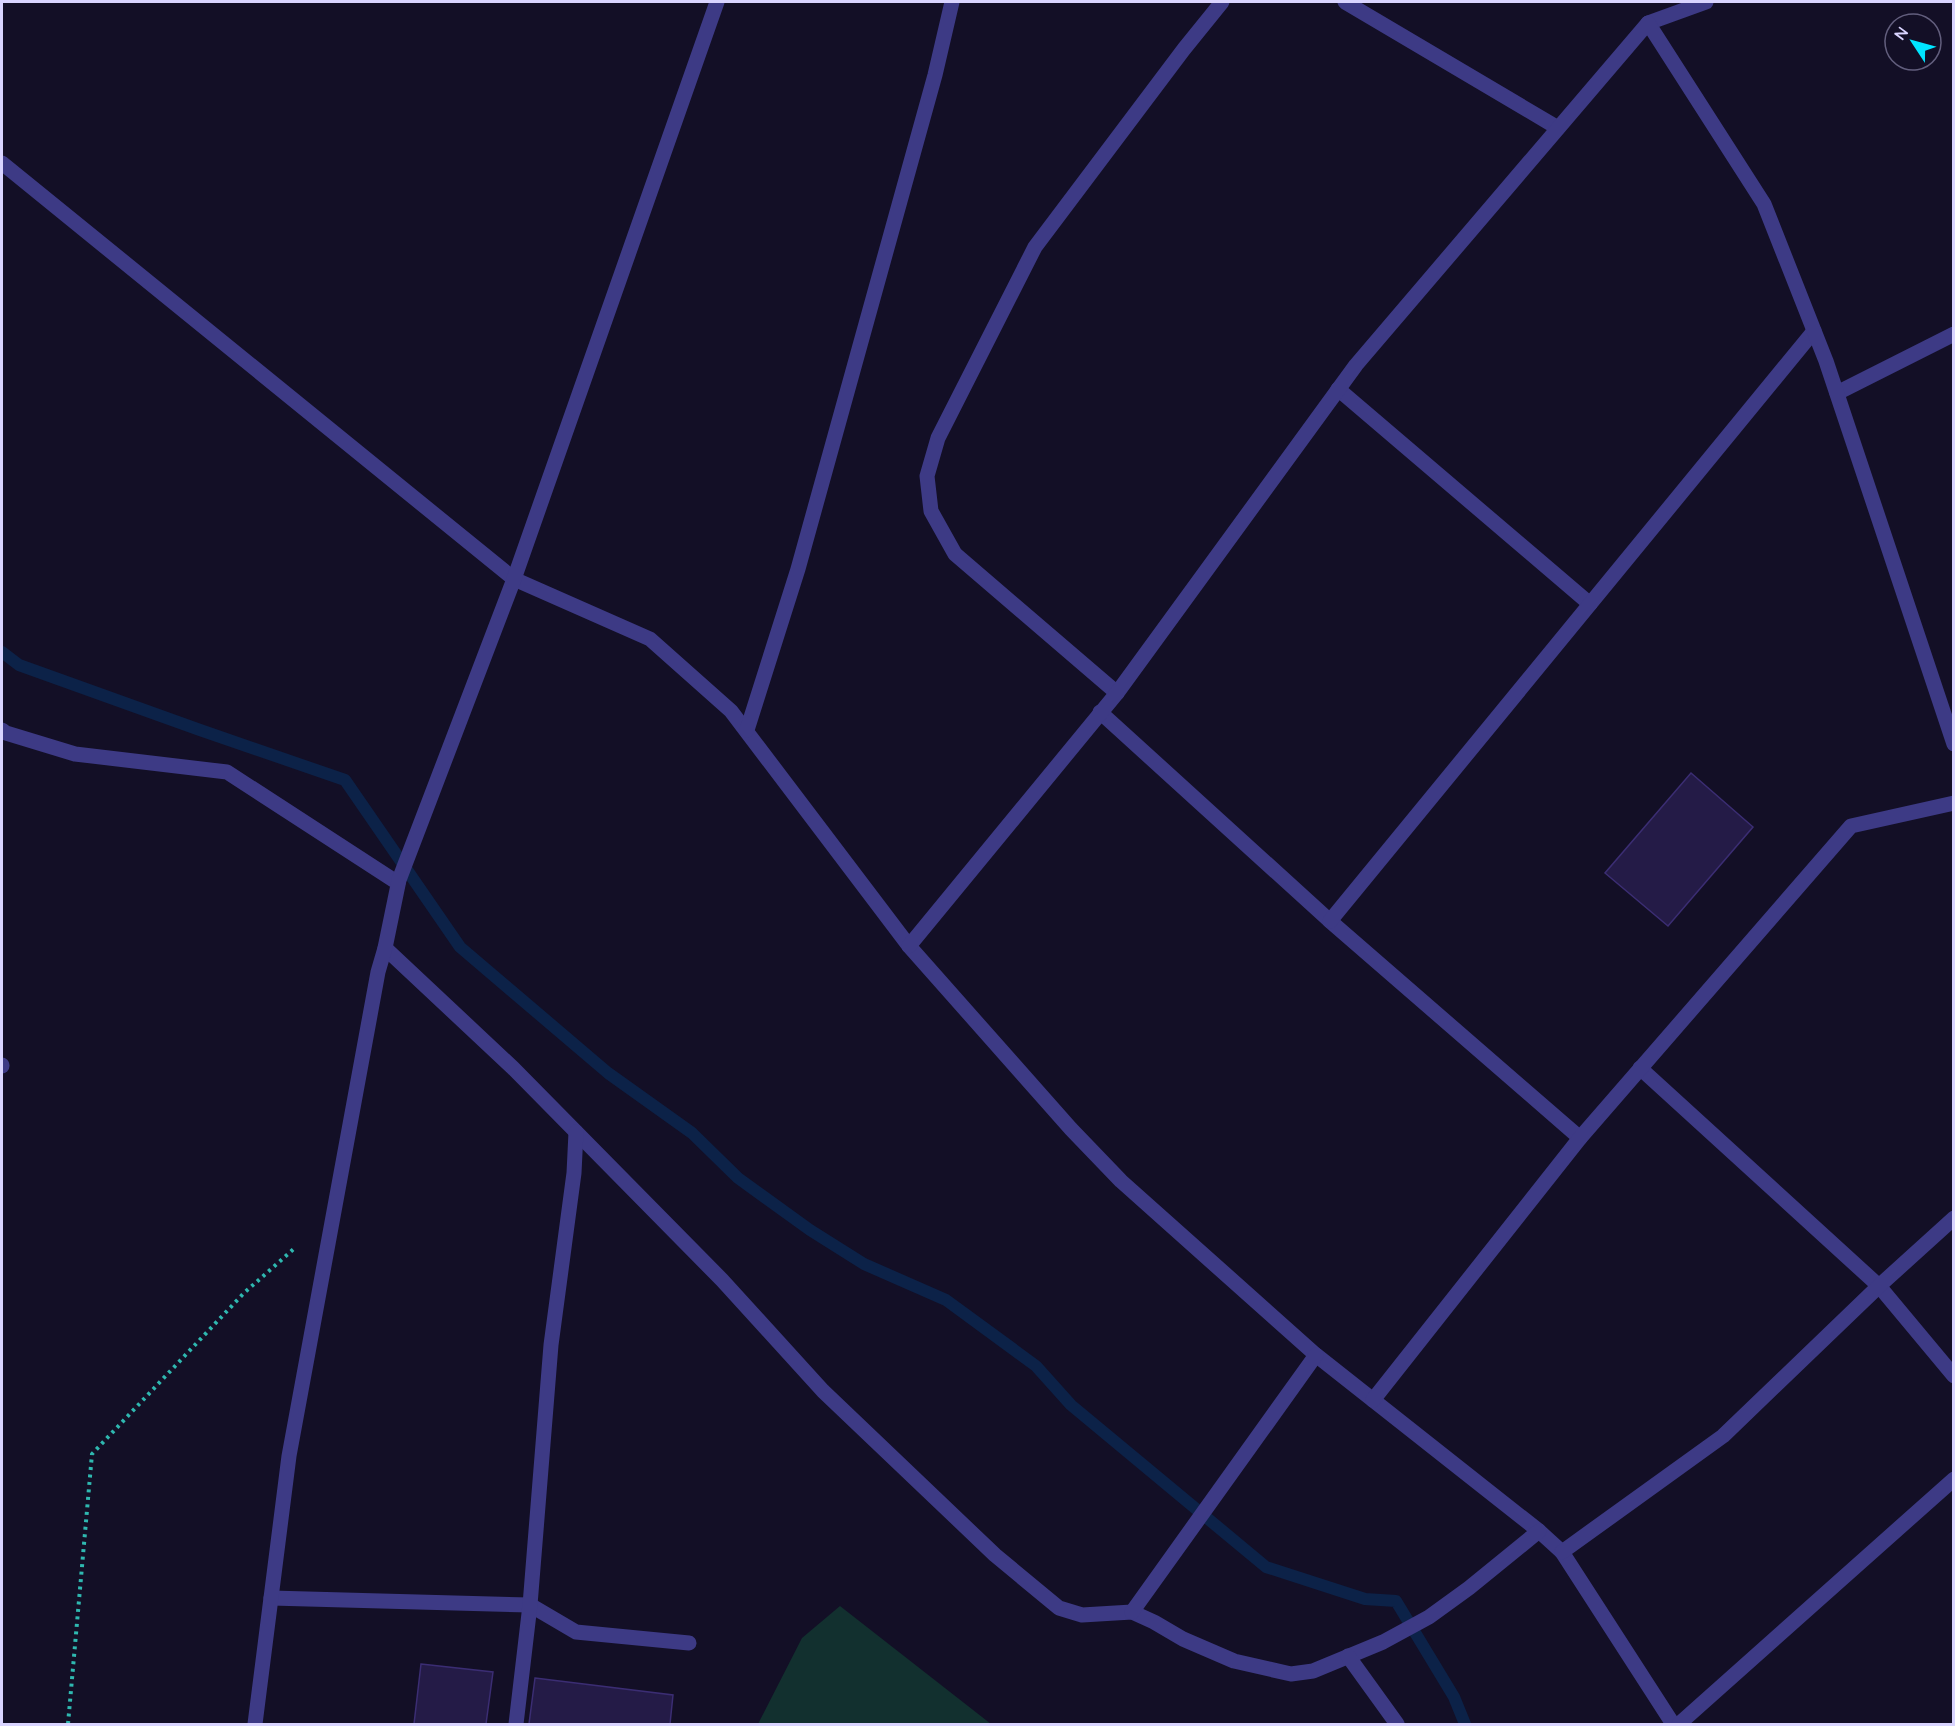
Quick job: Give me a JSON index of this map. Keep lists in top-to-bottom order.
{
  "north": "top left"
}
